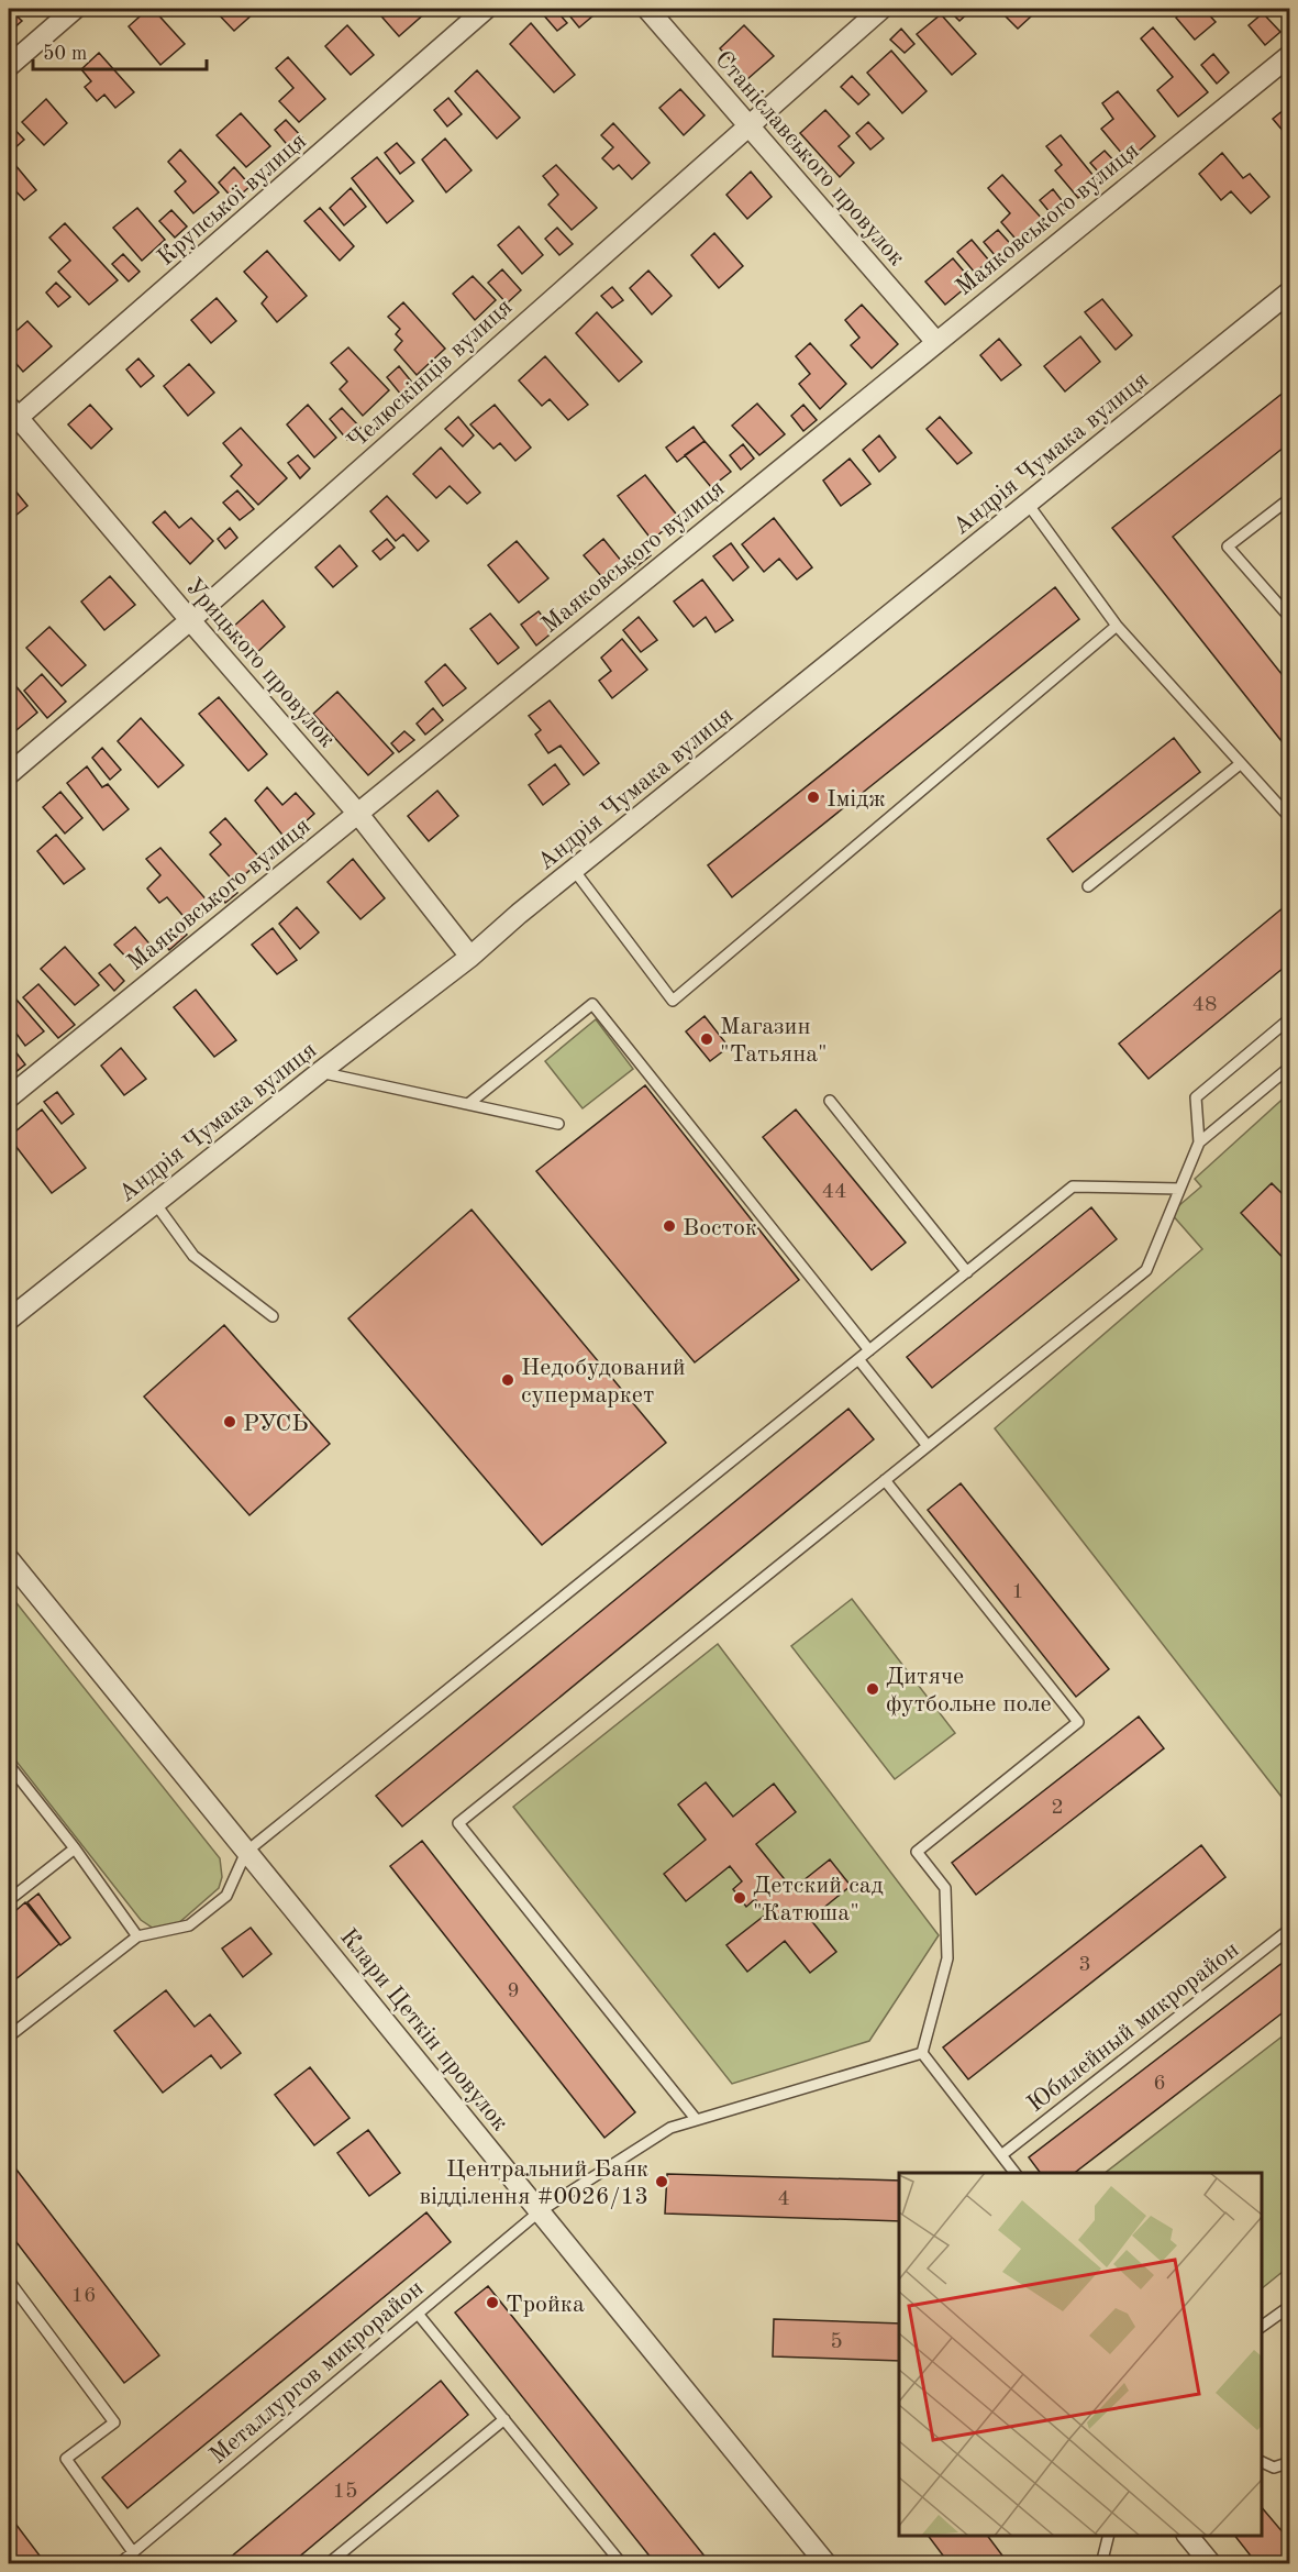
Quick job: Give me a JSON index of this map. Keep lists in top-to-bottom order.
{
  "streets": {
    "street": [
      "Станіславського провулок",
      "Крупської вулиця",
      "Маяковського вулиця",
      "Челюскінців вулиця",
      "Андрія Чумака вулиця",
      "Урицького провулок",
      "Клари Цеткін провулок"
    ],
    "lane": ["Юбилейный микрорайон", "Металлургов микрорайон"]
  },
  "crossings": [
    ["Станіславського провулок", "Маяковського вулиця"],
    ["Станіславського провулок", "Челюскінців вулиця"],
    ["Крупської вулиця", "Урицького провулок"],
    ["Маяковського вулиця", "Урицького провулок"],
    ["Челюскінців вулиця", "Урицького провулок"],
    ["Андрія Чумака вулиця", "Урицького провулок"],
    ["Клари Цеткін провулок", "Металлургов микрорайон"]
  ],
  "places": [
    "Імідж",
    "Магазин \"Татьяна\"",
    "Восток",
    "Недобудований супермаркет",
    "РУСЬ",
    "Дитяче футбольне поле",
    "Детский сад \"Катюша\"",
    "Центральний Банк відділення #0026/13",
    "Тройка"
  ],
  "house_numbers": [
    "48",
    "44",
    "1",
    "2",
    "3",
    "9",
    "6",
    "4",
    "16",
    "5",
    "15"
  ],
  "scale_bar": "50 m"
}
